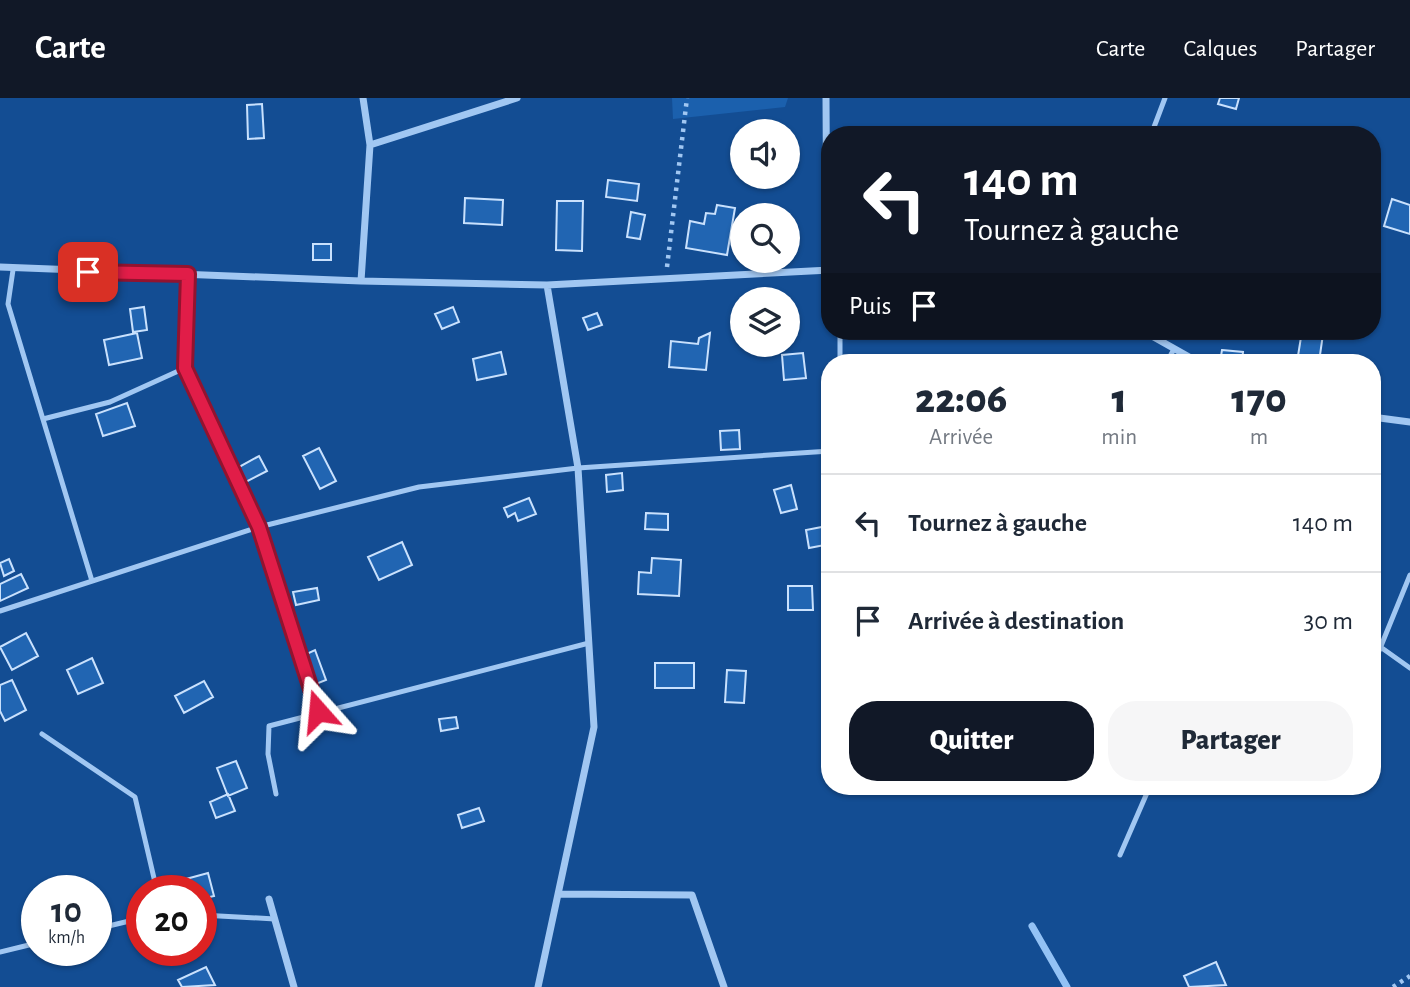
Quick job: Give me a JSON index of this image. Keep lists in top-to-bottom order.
{
  "page": {
    "header": "Carte",
    "nav": ["Carte", "Calques", "Partager"],
    "turn": ["140 m", "Tournez à gauche"],
    "then": "Puis",
    "eta": [
      "22:06",
      "Arrivée",
      "1",
      "min",
      "170",
      "m"
    ],
    "list": [
      {
        "name": "Tournez à gauche",
        "value": "140 m"
      },
      {
        "name": "Arrivée à destination",
        "value": "30 m"
      }
    ],
    "buttons": ["Quitter", "Partager"],
    "speed": "10 km/h",
    "limit": "20"
  }
}
